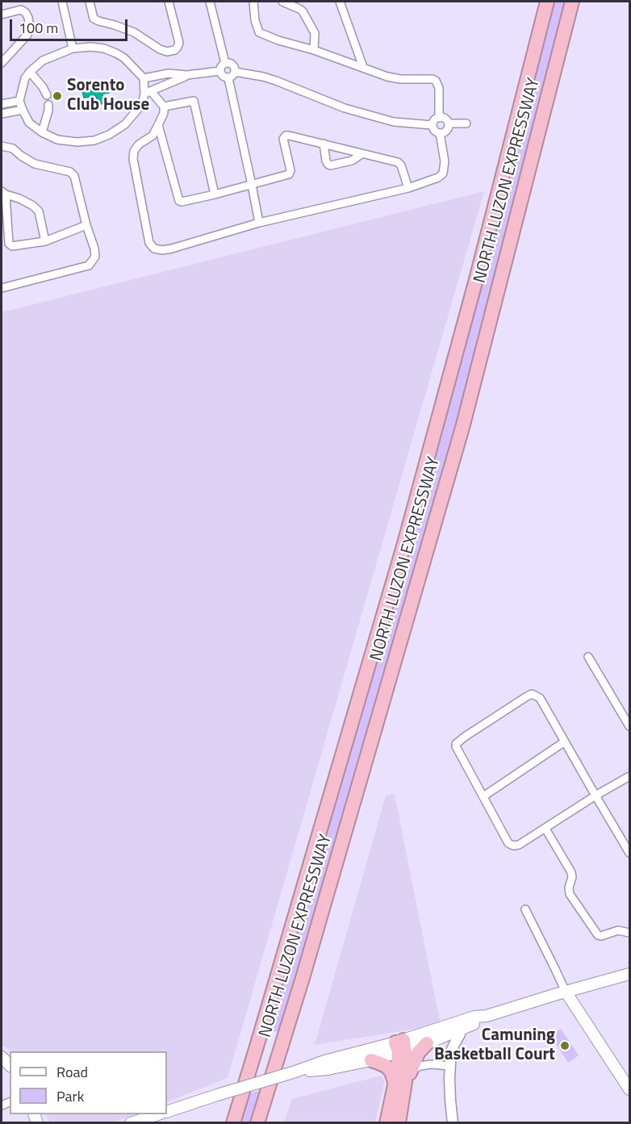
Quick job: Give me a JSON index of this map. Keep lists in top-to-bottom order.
{
  "streets": {
    "highway": ["NORTH LUZON EXPRESSWAY"]
  },
  "places": ["Sorento Club House", "Camuning Basketball Court"],
  "legend": ["Road", "Park"],
  "scale_bar": "100 m"
}
